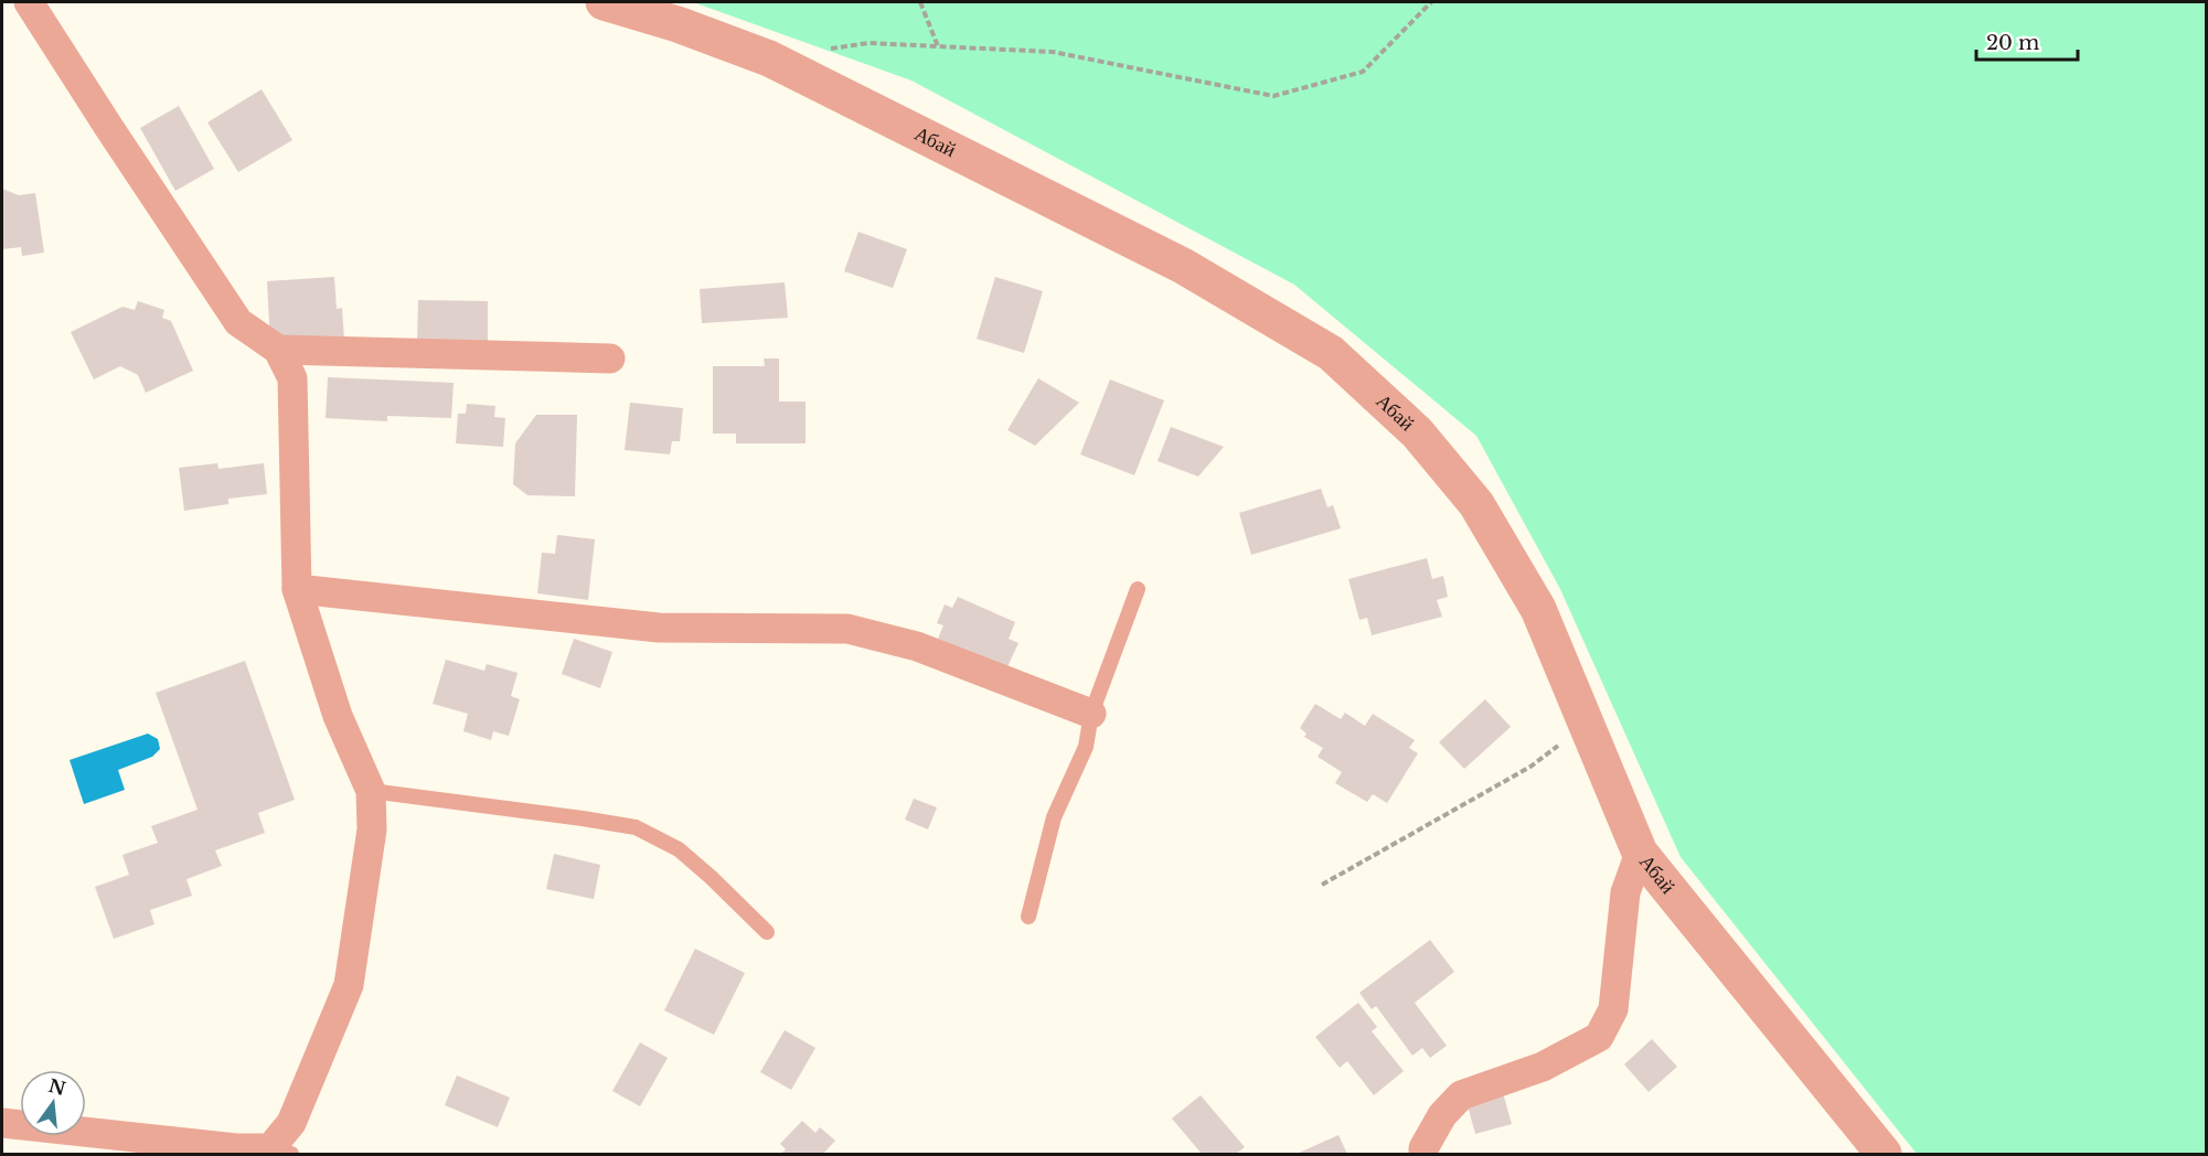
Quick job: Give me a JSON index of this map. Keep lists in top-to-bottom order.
{
  "streets": {
    "street": ["Абай"]
  },
  "scale_bar": "20 m",
  "north": "top"
}
